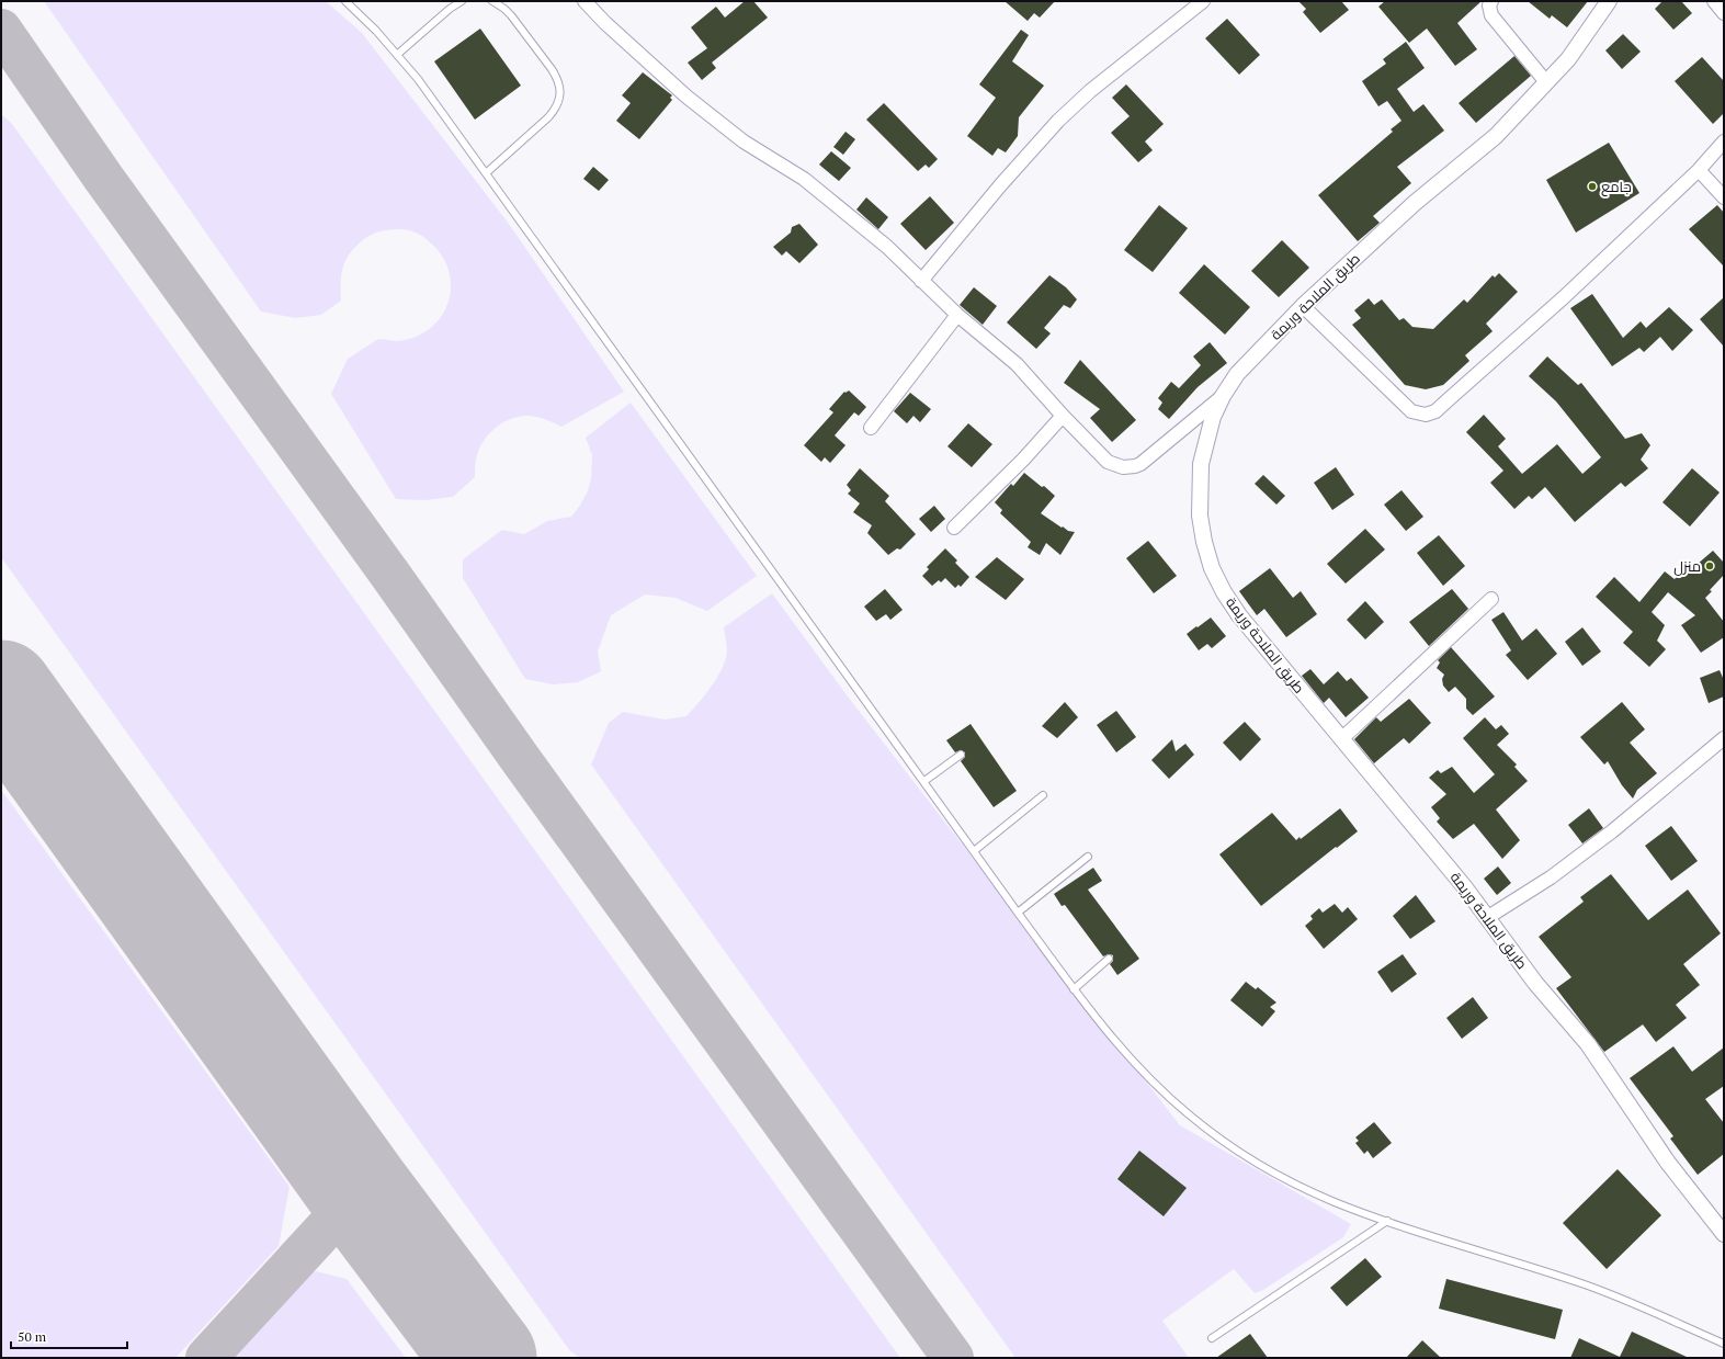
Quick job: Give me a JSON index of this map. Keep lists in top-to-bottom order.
{
  "streets": {
    "street": ["طريق الملاحة وريمة"]
  },
  "places": ["جامع", "منزل"],
  "scale_bar": "50 m"
}
